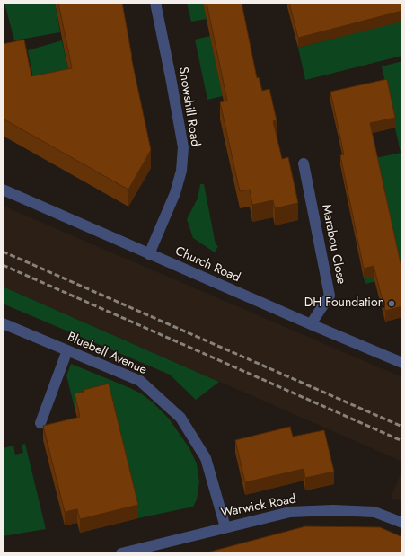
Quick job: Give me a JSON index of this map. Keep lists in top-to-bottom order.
{
  "streets": {
    "street": [
      "Snowshill Road",
      "Marabou Close",
      "Church Road",
      "Bluebell Avenue",
      "Warwick Road"
    ]
  },
  "crossings": [
    ["Snowshill Road", "Church Road"],
    ["Marabou Close", "Church Road"],
    ["Bluebell Avenue", "Warwick Road"]
  ],
  "places": ["DH Foundation"]
}
